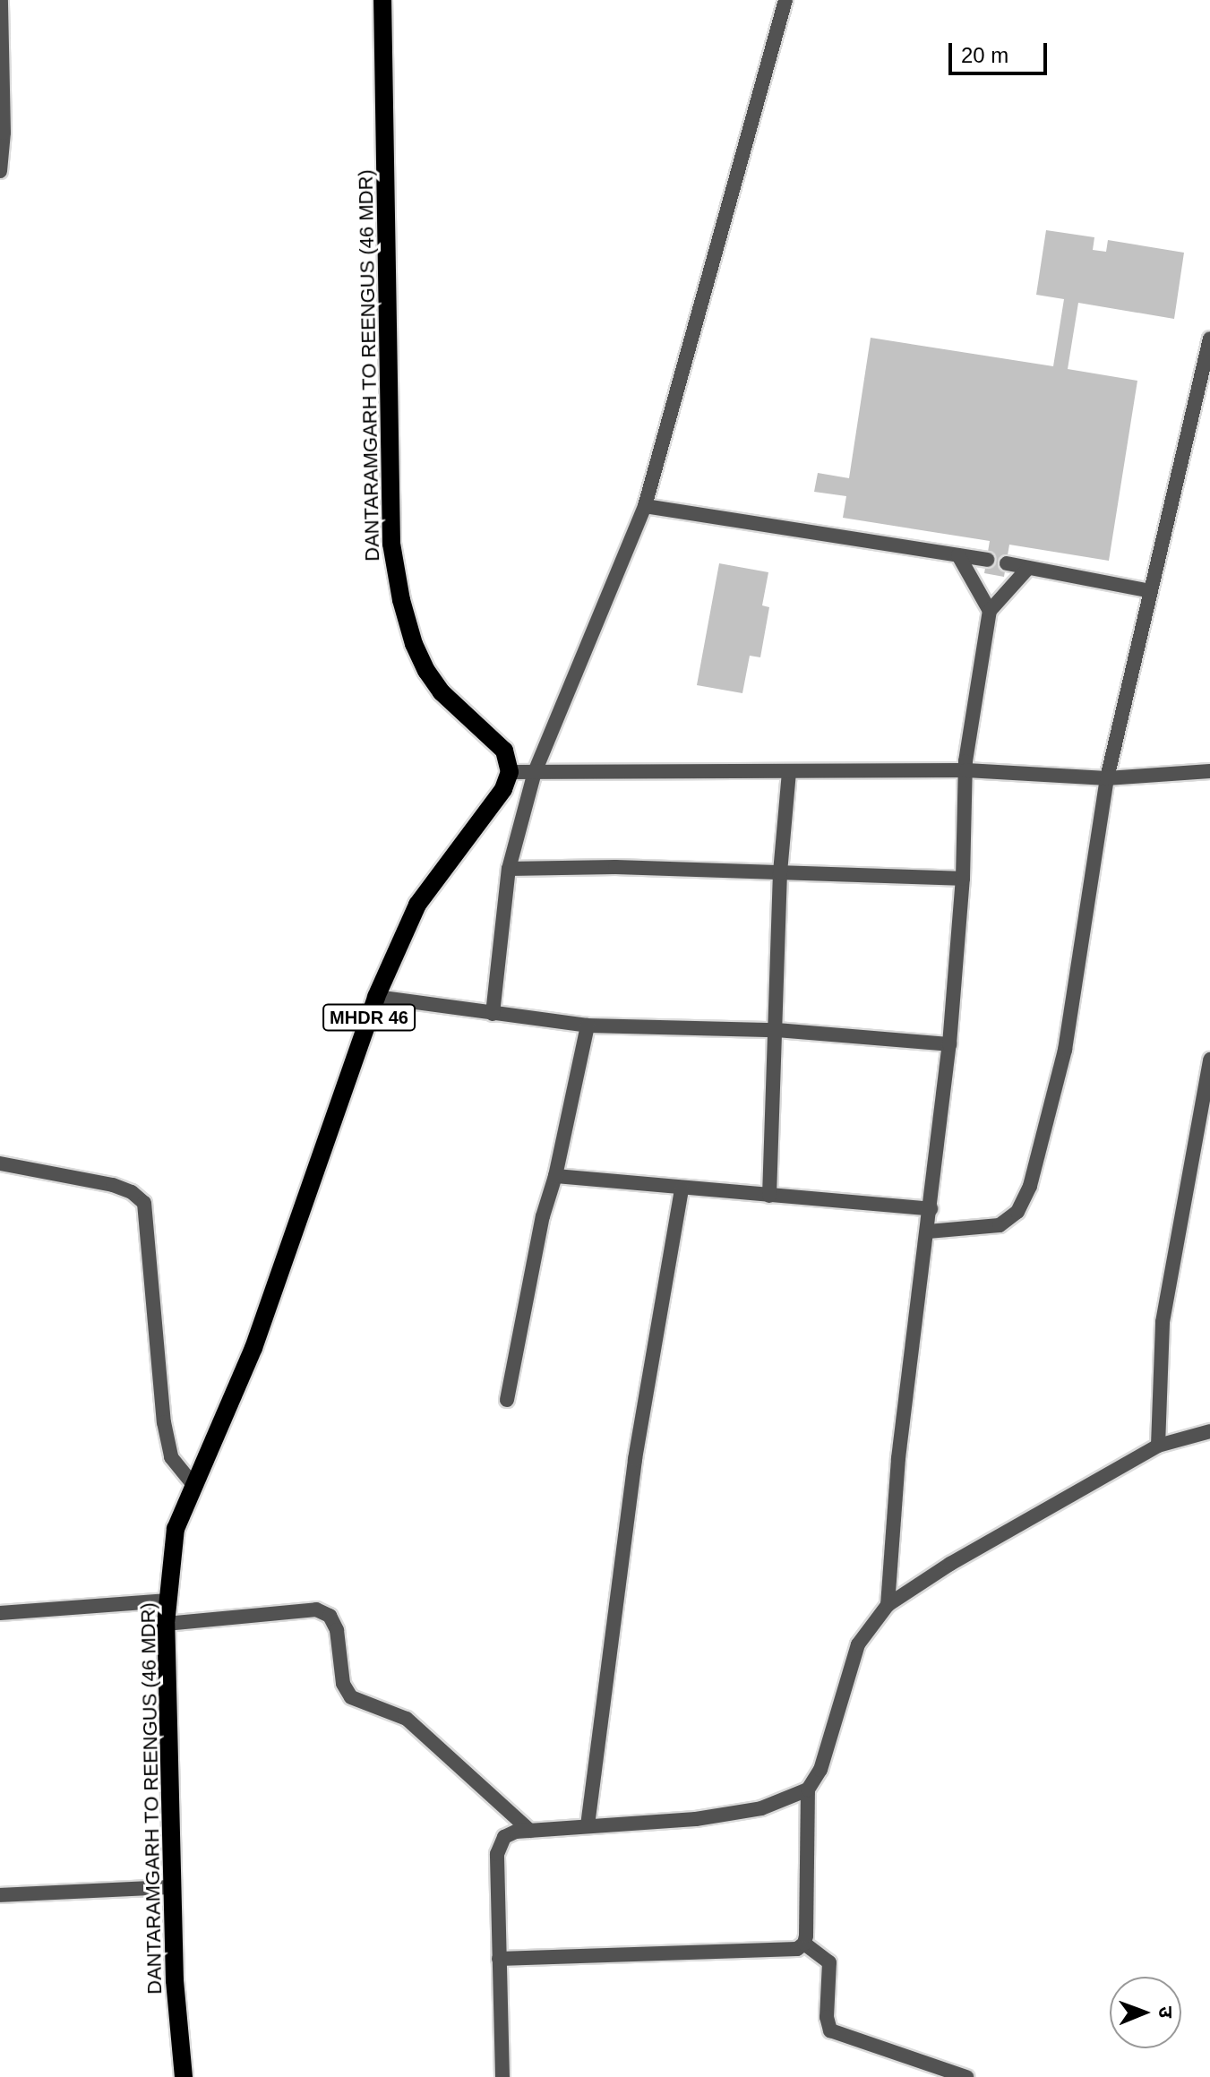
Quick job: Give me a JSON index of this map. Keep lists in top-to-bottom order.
{
  "streets": {
    "main road": ["DANTARAMGARH TO REENGUS (46 MDR)", "MHDR 46"]
  },
  "scale_bar": "20 m",
  "north": "right"
}
